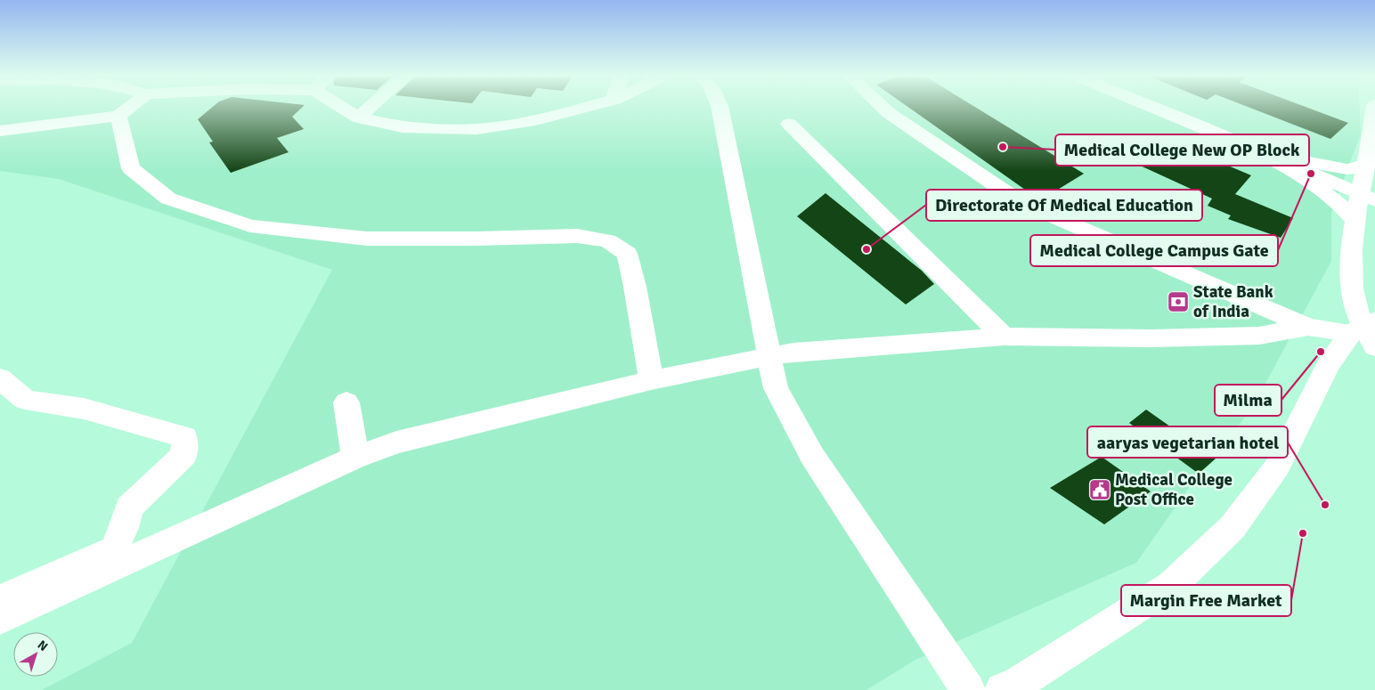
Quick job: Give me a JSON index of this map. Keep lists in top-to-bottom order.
{
  "places": {
    "other": [
      "Medical College New OP Block",
      "Medical College Campus Gate",
      "Directorate Of Medical Education",
      "Milma",
      "aaryas vegetarian hotel",
      "Margin Free Market"
    ],
    "bank": ["State Bank of India"],
    "public building": ["Medical College Post Office"]
  },
  "north": "top right"
}
